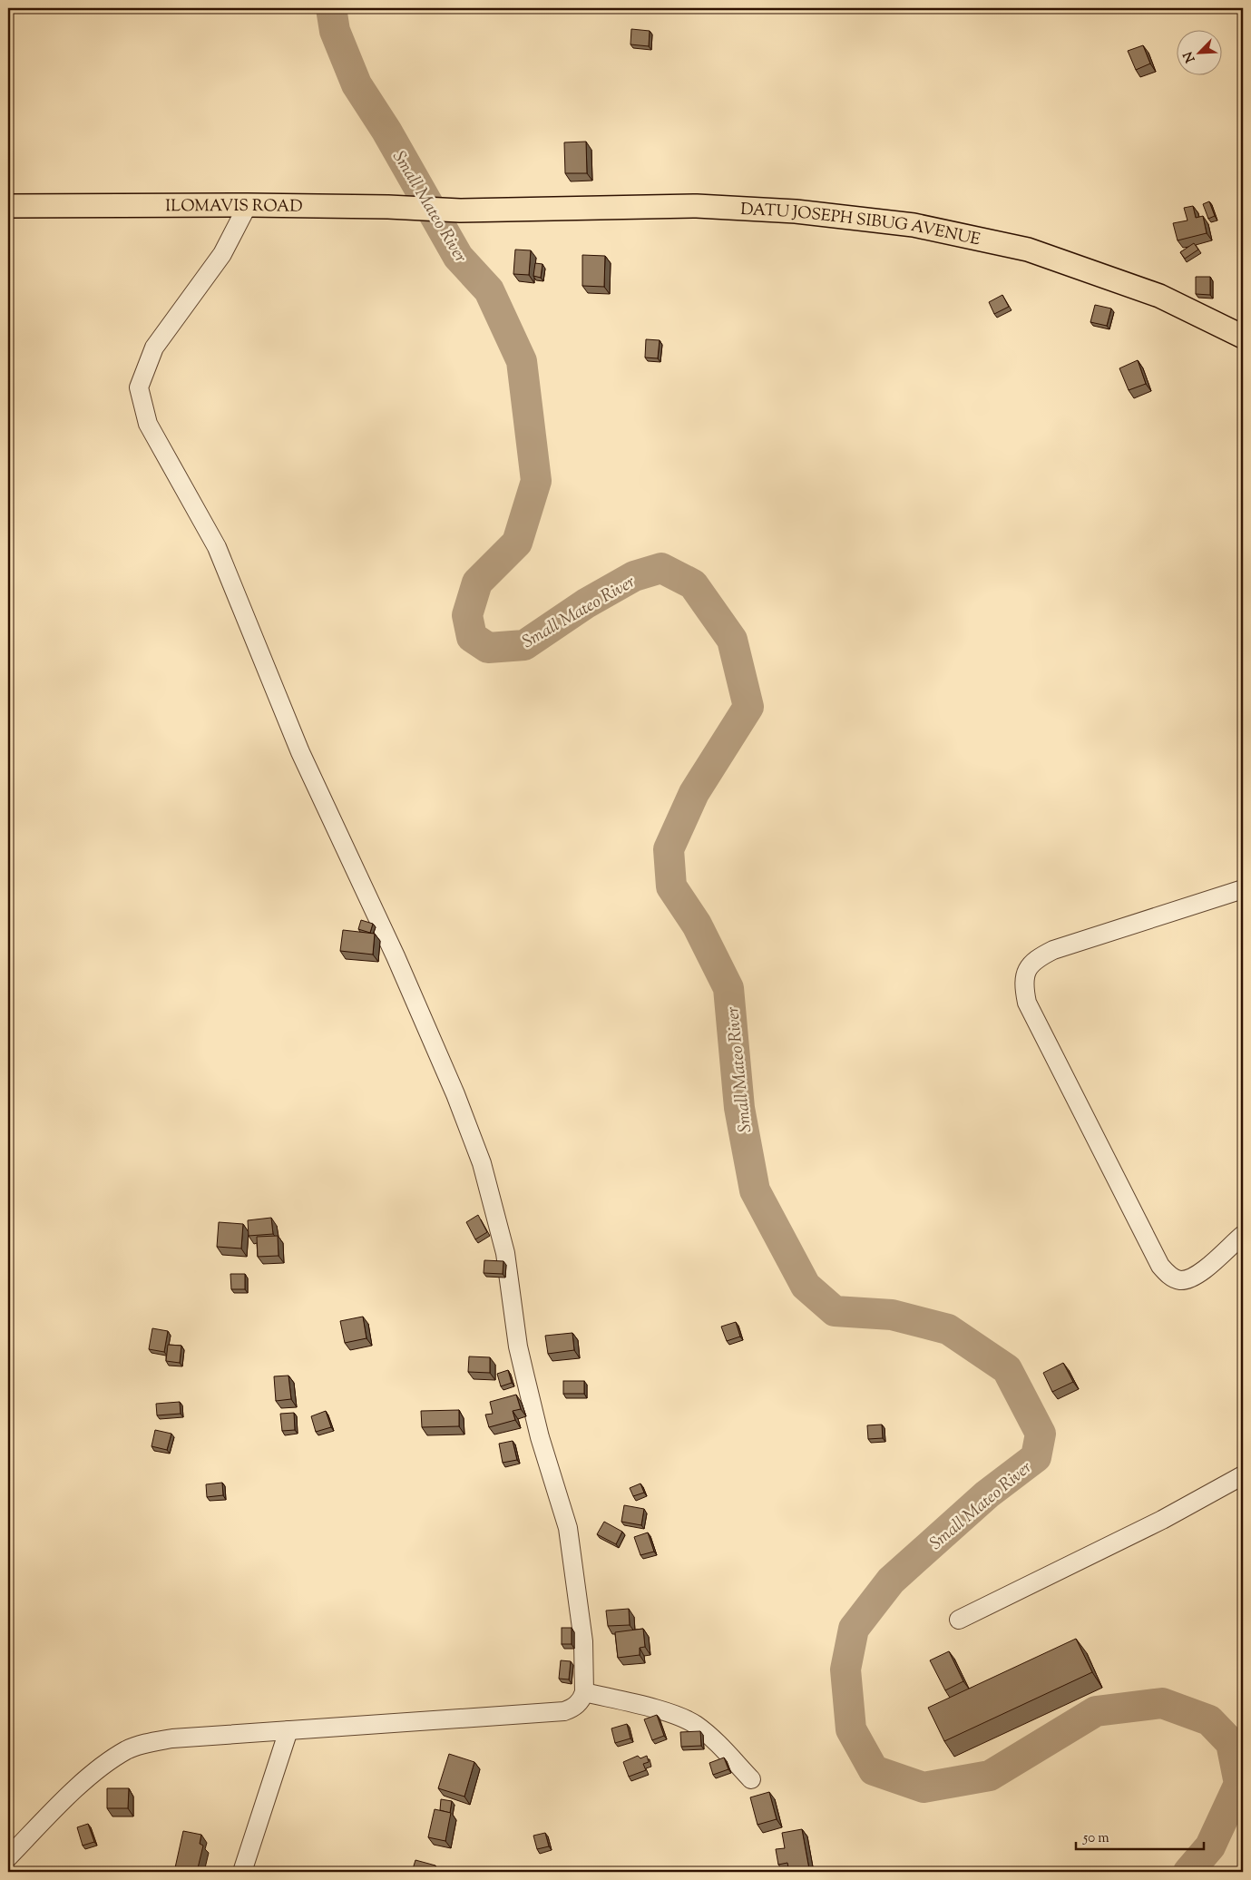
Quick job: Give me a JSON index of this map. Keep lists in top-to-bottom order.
{
  "streets": {
    "main road": ["ILOMAVIS ROAD", "DATU JOSEPH SIBUG AVENUE"]
  },
  "crossings": [
    ["ILOMAVIS ROAD", "DATU JOSEPH SIBUG AVENUE"]
  ],
  "water": ["Small Mateo River"],
  "scale_bar": "50 m",
  "north": "bottom left"
}
